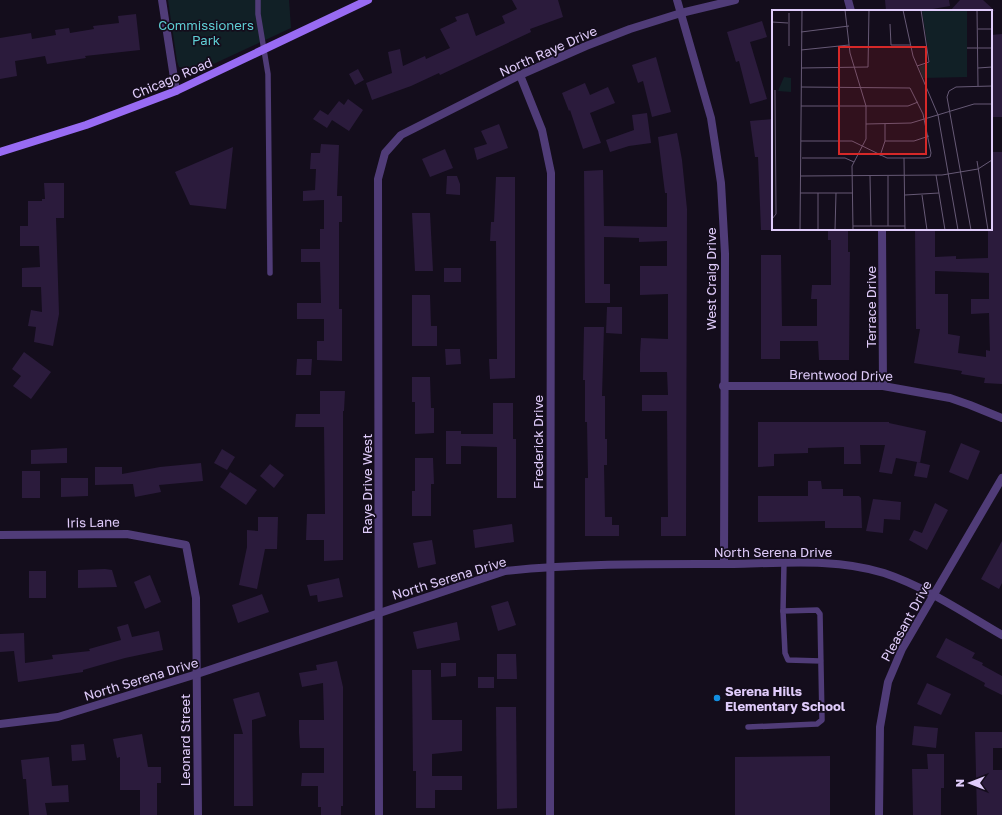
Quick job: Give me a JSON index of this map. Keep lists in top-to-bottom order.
{
  "streets": {
    "street": [
      "North Raye Drive",
      "Chicago Road",
      "West Craig Drive",
      "Terrace Drive",
      "Brentwood Drive",
      "Frederick Drive",
      "Raye Drive West",
      "Iris Lane",
      "North Serena Drive",
      "Pleasant Drive",
      "Leonard Street"
    ]
  },
  "crossings": [
    ["North Raye Drive", "West Craig Drive"],
    ["North Raye Drive", "Frederick Drive"],
    ["North Raye Drive", "Raye Drive West"],
    ["West Craig Drive", "Brentwood Drive"],
    ["West Craig Drive", "North Serena Drive"],
    ["Terrace Drive", "Brentwood Drive"],
    ["Frederick Drive", "North Serena Drive"],
    ["Raye Drive West", "North Serena Drive"],
    ["Iris Lane", "Leonard Street"],
    ["North Serena Drive", "Pleasant Drive"],
    ["North Serena Drive", "Leonard Street"]
  ],
  "parks": ["Commissioners Park"],
  "places": ["Serena Hills Elementary School"],
  "north": "left"
}
